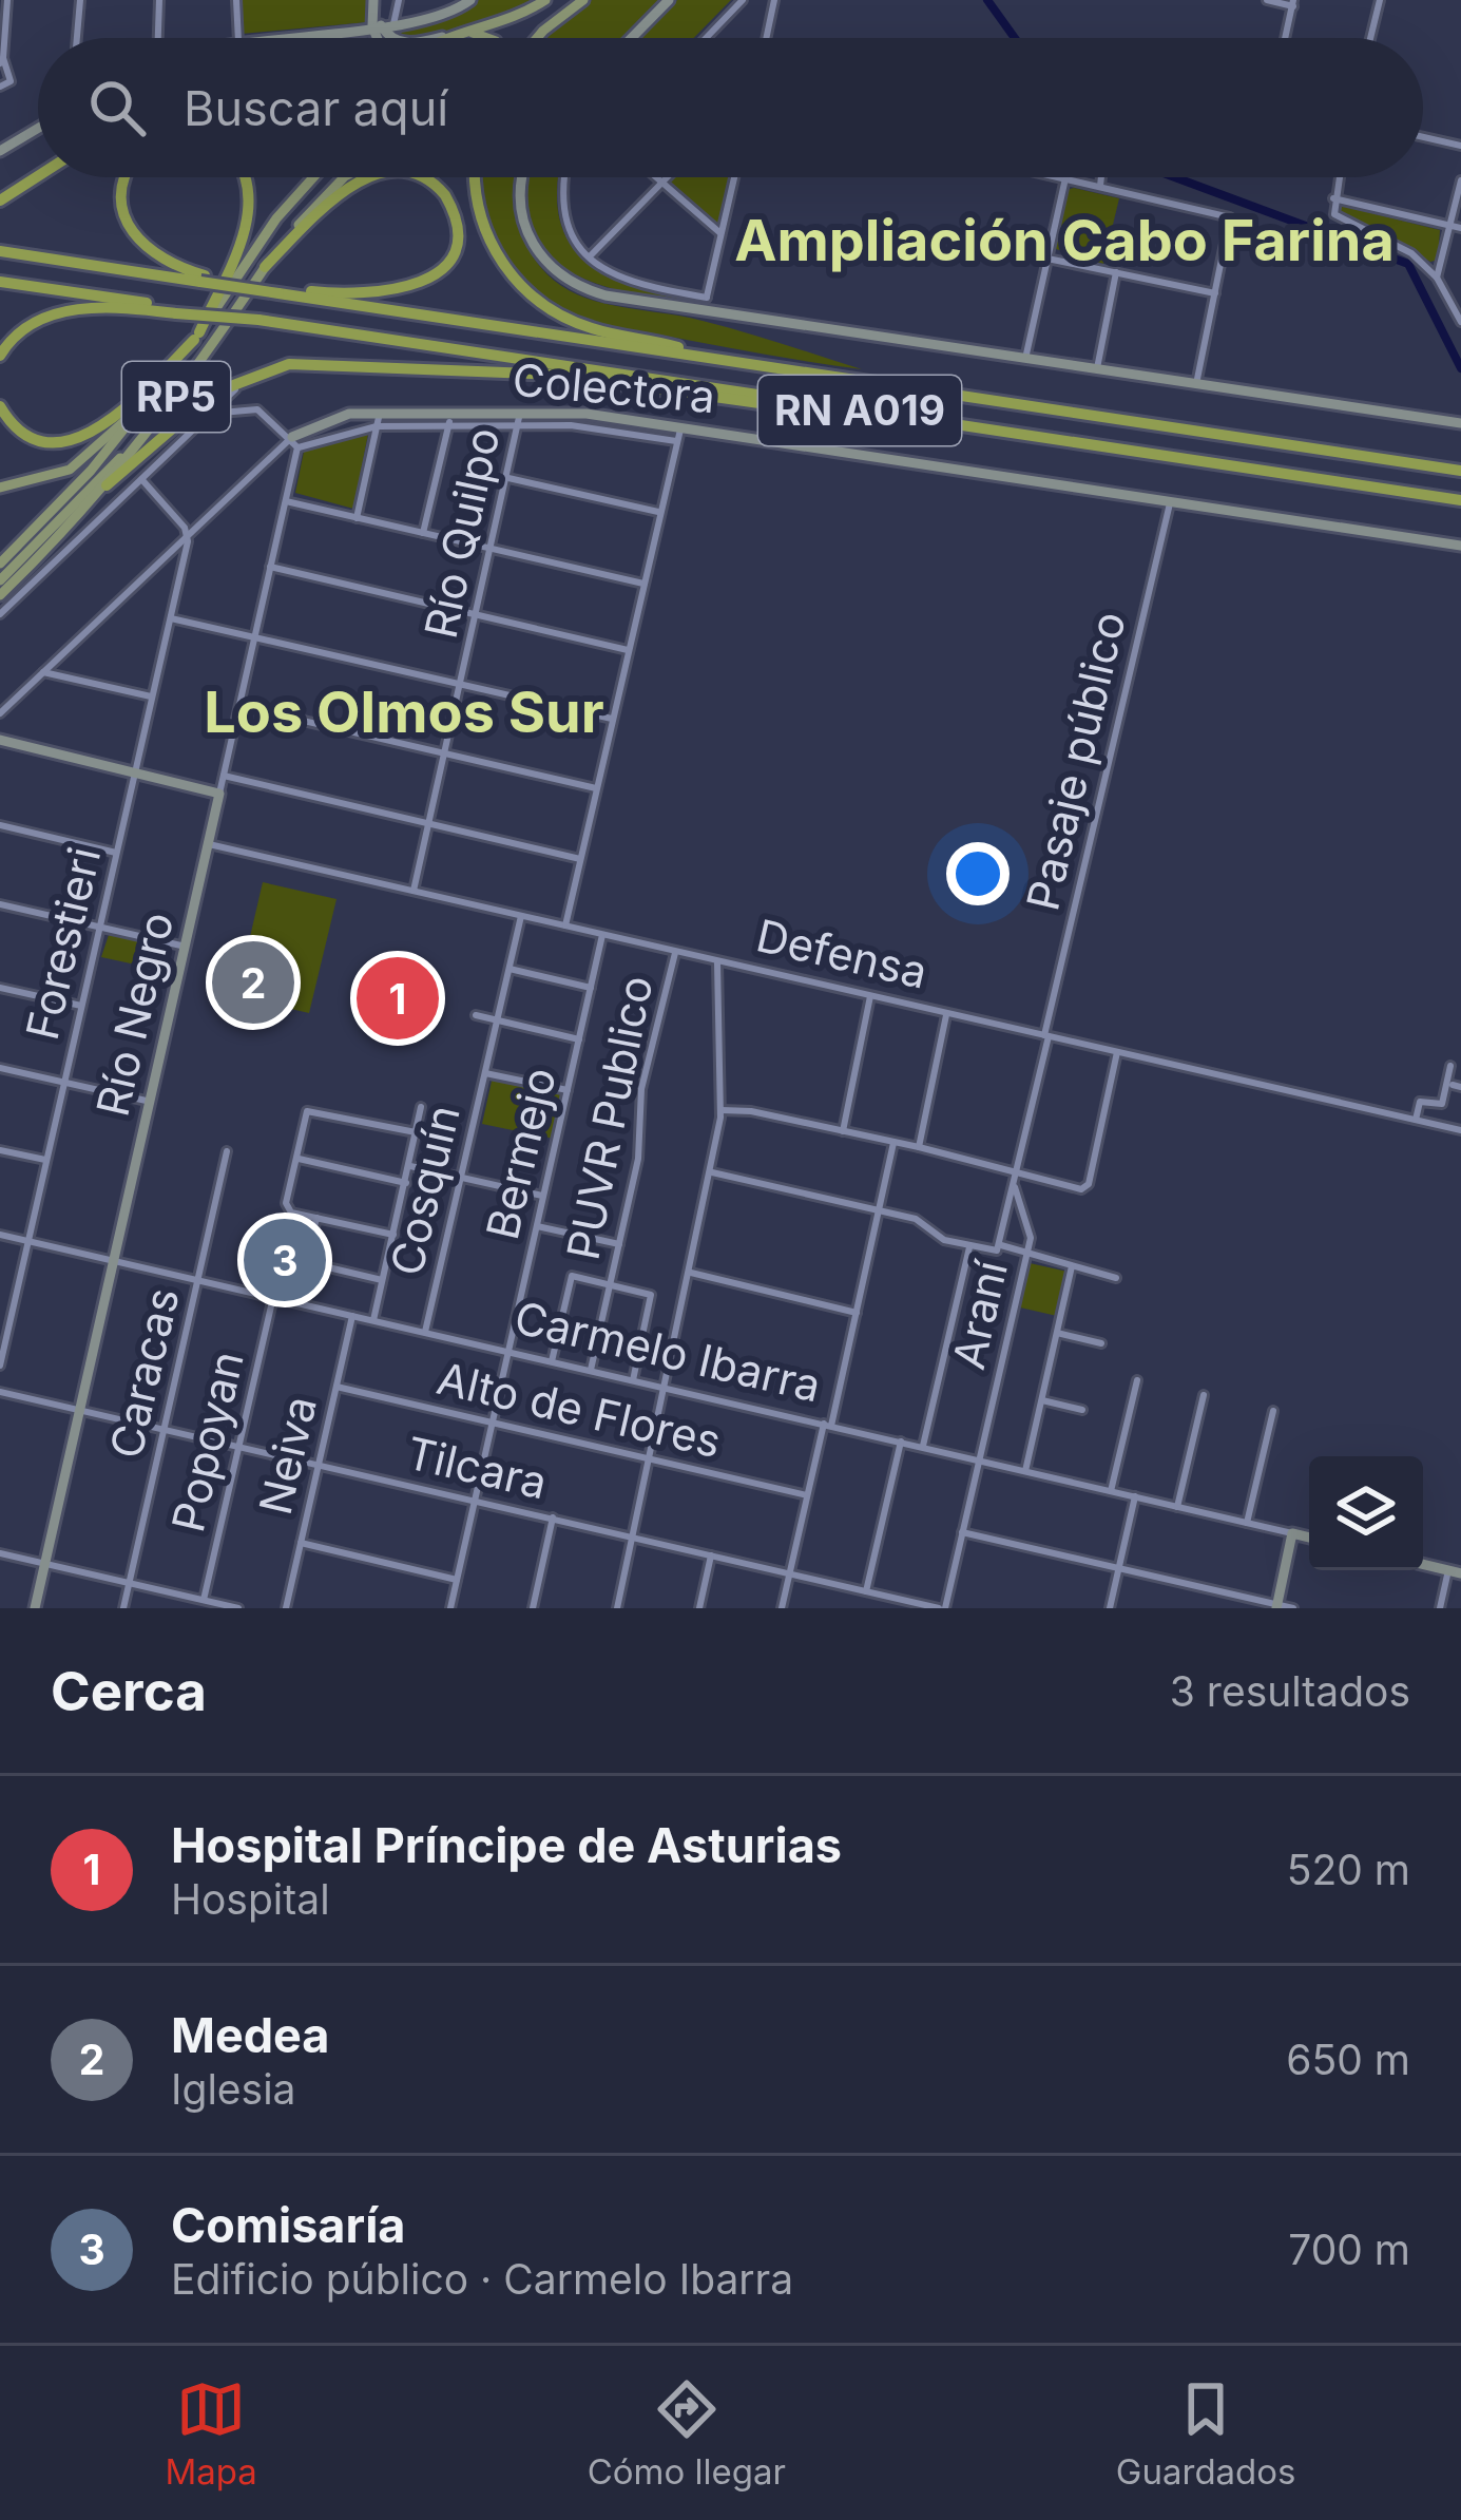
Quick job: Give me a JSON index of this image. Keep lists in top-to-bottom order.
{
  "streets": {
    "highway": ["RN A019"],
    "main road": ["RP5"],
    "street": [
      "Colectora",
      "Río Quilpo",
      "Pasaje público",
      "Forestieri",
      "Defensa",
      "Río Negro",
      "PUVR Publico",
      "Bermejo",
      "Cosquín",
      "Araní",
      "Carmelo Ibarra",
      "Caracas",
      "Alto de Flores",
      "Popoyan",
      "Neiva",
      "Tilcara"
    ]
  },
  "crossings": [
    ["Colectora", "Río Quilpo"],
    ["Colectora", "Pasaje público"],
    ["Colectora", "Río Negro"],
    ["Río Quilpo", "Defensa"],
    ["Pasaje público", "Defensa"],
    ["Pasaje público", "Araní"],
    ["Forestieri", "Carmelo Ibarra"],
    ["Defensa", "Río Negro"],
    ["Defensa", "PUVR Publico"],
    ["Defensa", "Bermejo"],
    ["Defensa", "Cosquín"],
    ["Defensa", "Araní"],
    ["Río Negro", "Carmelo Ibarra"],
    ["Río Negro", "Tilcara"],
    ["PUVR Publico", "Carmelo Ibarra"],
    ["Bermejo", "Carmelo Ibarra"],
    ["Bermejo", "Alto de Flores"],
    ["Bermejo", "Tilcara"],
    ["Cosquín", "Carmelo Ibarra"],
    ["Araní", "Carmelo Ibarra"],
    ["Araní", "Tilcara"],
    ["Carmelo Ibarra", "Caracas"],
    ["Carmelo Ibarra", "Popoyan"],
    ["Carmelo Ibarra", "Neiva"],
    ["Caracas", "Tilcara"],
    ["Alto de Flores", "Neiva"],
    ["Popoyan", "Tilcara"],
    ["Neiva", "Tilcara"]
  ],
  "districts": ["Ampliación Cabo Farina", "Los Olmos Sur"],
  "page": {
    "search": "Buscar aquí",
    "pins": ["2", "1", "3"],
    "heading": ["Cerca", "3 resultados"],
    "list": [
      {
        "mark": "1",
        "name": "Hospital Príncipe de Asturias",
        "note": "Hospital",
        "value": "520 m"
      },
      {
        "mark": "2",
        "name": "Medea",
        "note": "Iglesia",
        "value": "650 m"
      },
      {
        "mark": "3",
        "name": "Comisaría",
        "note": "Edificio público · Carmelo Ibarra",
        "value": "700 m"
      }
    ],
    "nav": ["Mapa", "Cómo llegar", "Guardados"]
  }
}
